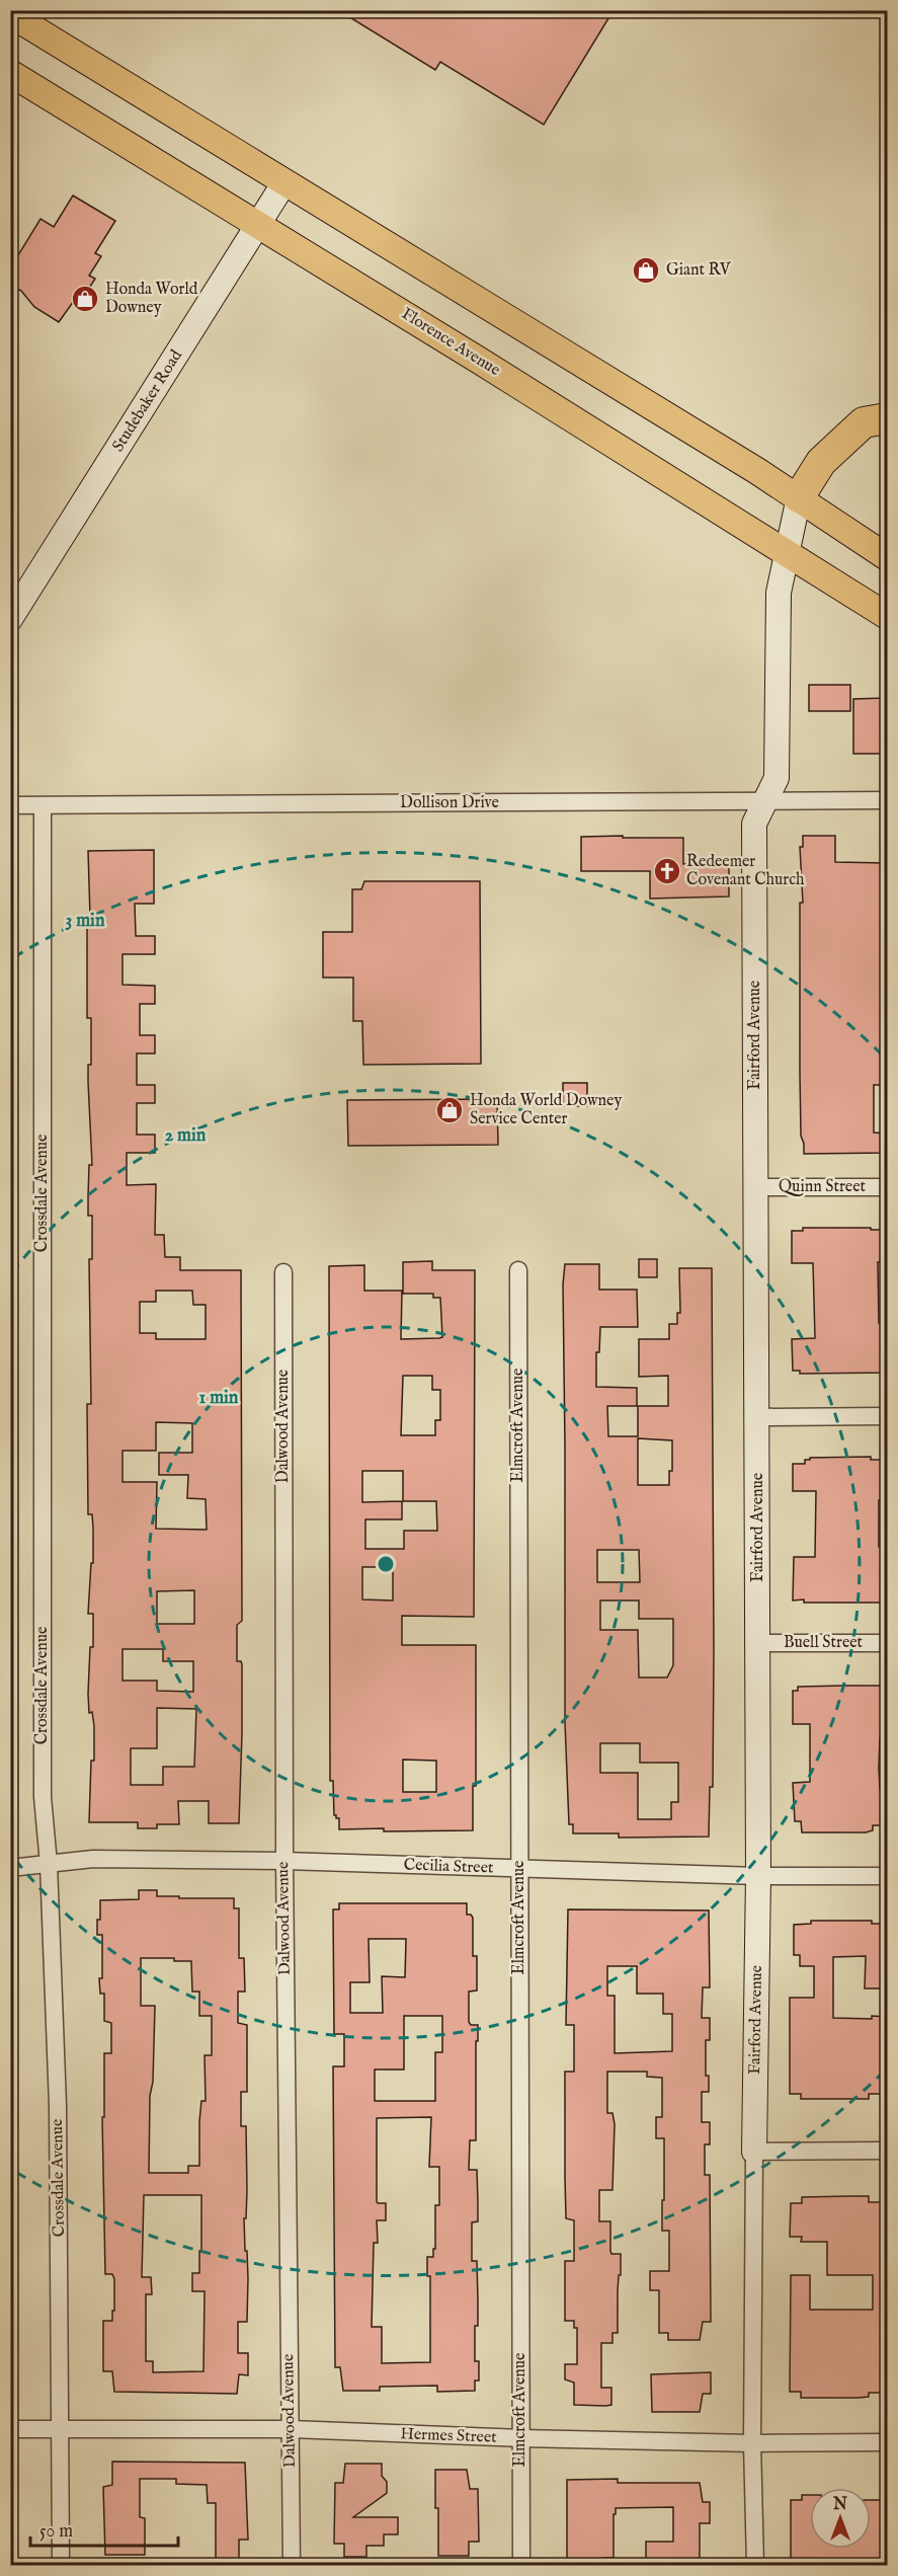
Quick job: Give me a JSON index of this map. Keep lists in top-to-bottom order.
{
  "streets": {
    "main road": ["Florence Avenue"],
    "street": [
      "Studebaker Road",
      "Dollison Drive",
      "Fairford Avenue",
      "Quinn Street",
      "Crossdale Avenue",
      "Elmcroft Avenue",
      "Dalwood Avenue",
      "Buell Street",
      "Cecilia Street",
      "Hermes Street"
    ]
  },
  "crossings": [
    ["Florence Avenue", "Studebaker Road"],
    ["Florence Avenue", "Fairford Avenue"],
    ["Dollison Drive", "Fairford Avenue"],
    ["Dollison Drive", "Crossdale Avenue"],
    ["Fairford Avenue", "Quinn Street"],
    ["Fairford Avenue", "Buell Street"],
    ["Fairford Avenue", "Cecilia Street"],
    ["Fairford Avenue", "Hermes Street"],
    ["Crossdale Avenue", "Cecilia Street"],
    ["Crossdale Avenue", "Hermes Street"],
    ["Elmcroft Avenue", "Cecilia Street"],
    ["Elmcroft Avenue", "Hermes Street"],
    ["Dalwood Avenue", "Cecilia Street"],
    ["Dalwood Avenue", "Hermes Street"]
  ],
  "places": {
    "shop": ["Giant RV", "Honda World Downey", "Honda World Downey Service Center"],
    "church": ["Redeemer Covenant Church"]
  },
  "scale_bar": "50 m",
  "north": "top",
  "rings": ["3 min", "2 min", "1 min"]
}
